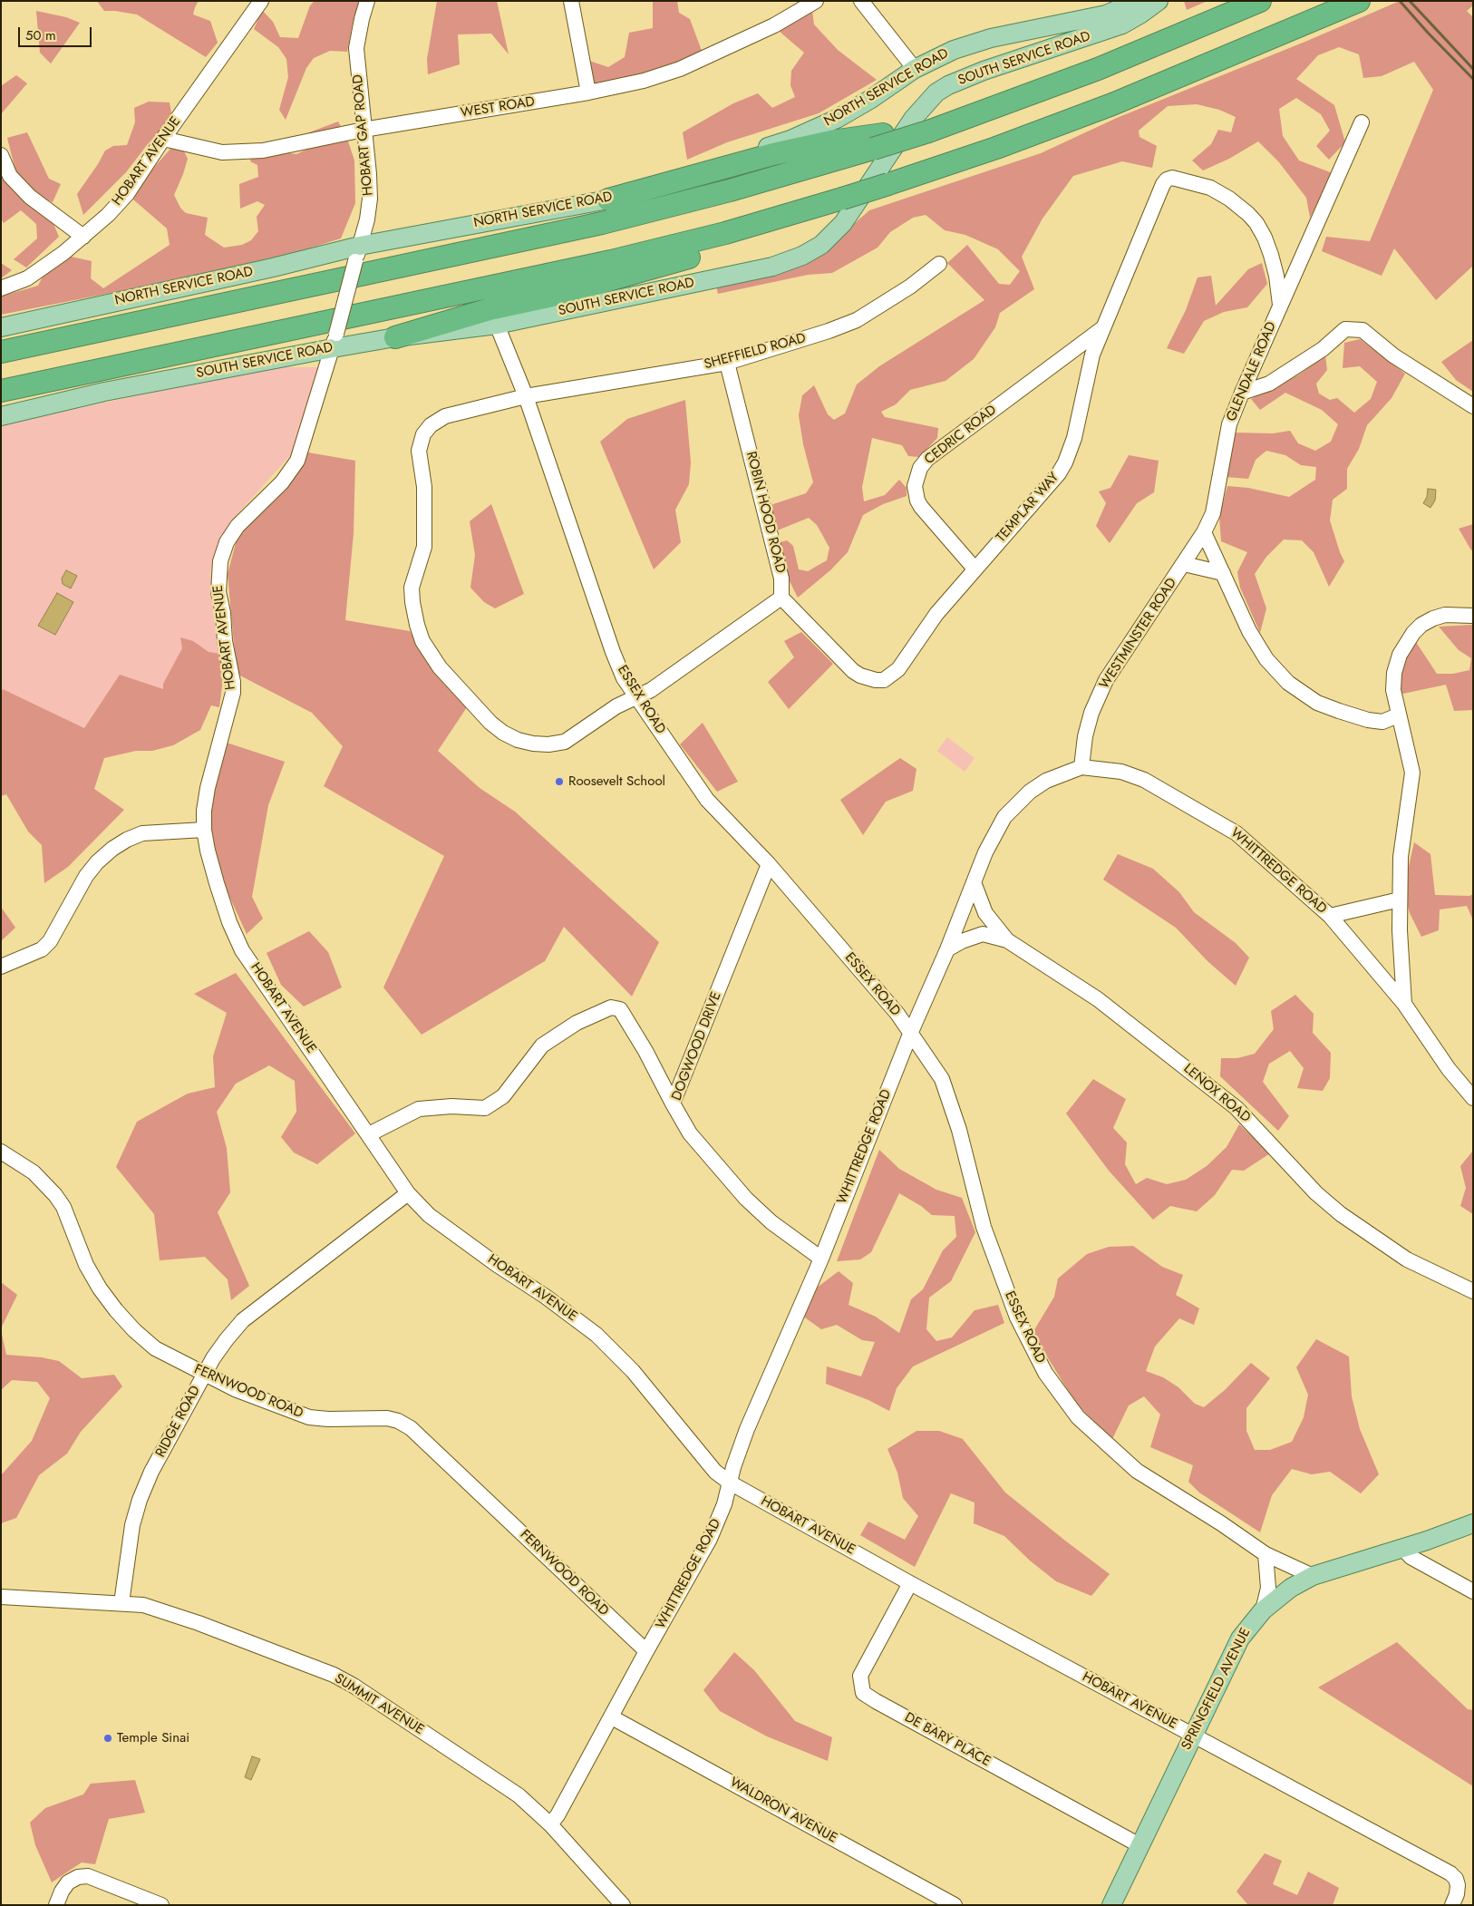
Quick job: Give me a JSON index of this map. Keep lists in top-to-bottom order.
{
  "streets": {
    "main road": ["SOUTH SERVICE ROAD", "NORTH SERVICE ROAD", "SPRINGFIELD AVENUE"],
    "street": [
      "WEST ROAD",
      "HOBART GAP ROAD",
      "HOBART AVENUE",
      "SHEFFIELD ROAD",
      "GLENDALE ROAD",
      "CEDRIC ROAD",
      "TEMPLAR WAY",
      "ROBIN HOOD ROAD",
      "WESTMINSTER ROAD",
      "ESSEX ROAD",
      "WHITTREDGE ROAD",
      "DOGWOOD DRIVE",
      "LENOX ROAD",
      "FERNWOOD ROAD",
      "RIDGE ROAD",
      "SUMMIT AVENUE",
      "DE BARY PLACE",
      "WALDRON AVENUE"
    ]
  },
  "crossings": [
    ["SOUTH SERVICE ROAD", "HOBART GAP ROAD"],
    ["SOUTH SERVICE ROAD", "HOBART AVENUE"],
    ["SOUTH SERVICE ROAD", "ESSEX ROAD"],
    ["NORTH SERVICE ROAD", "HOBART GAP ROAD"],
    ["WEST ROAD", "HOBART GAP ROAD"],
    ["WEST ROAD", "HOBART AVENUE"],
    ["HOBART GAP ROAD", "HOBART AVENUE"],
    ["HOBART AVENUE", "WHITTREDGE ROAD"],
    ["HOBART AVENUE", "RIDGE ROAD"],
    ["HOBART AVENUE", "SPRINGFIELD AVENUE"],
    ["HOBART AVENUE", "DE BARY PLACE"],
    ["SHEFFIELD ROAD", "ROBIN HOOD ROAD"],
    ["SHEFFIELD ROAD", "ESSEX ROAD"],
    ["GLENDALE ROAD", "TEMPLAR WAY"],
    ["GLENDALE ROAD", "WESTMINSTER ROAD"],
    ["CEDRIC ROAD", "TEMPLAR WAY"],
    ["TEMPLAR WAY", "ROBIN HOOD ROAD"],
    ["WESTMINSTER ROAD", "WHITTREDGE ROAD"],
    ["ESSEX ROAD", "WHITTREDGE ROAD"],
    ["ESSEX ROAD", "DOGWOOD DRIVE"],
    ["ESSEX ROAD", "SPRINGFIELD AVENUE"],
    ["WHITTREDGE ROAD", "DOGWOOD DRIVE"],
    ["WHITTREDGE ROAD", "LENOX ROAD"],
    ["WHITTREDGE ROAD", "FERNWOOD ROAD"],
    ["WHITTREDGE ROAD", "SUMMIT AVENUE"],
    ["WHITTREDGE ROAD", "WALDRON AVENUE"],
    ["FERNWOOD ROAD", "RIDGE ROAD"],
    ["RIDGE ROAD", "SUMMIT AVENUE"],
    ["SPRINGFIELD AVENUE", "DE BARY PLACE"]
  ],
  "places": ["Roosevelt School", "Temple Sinai"],
  "scale_bar": "50 m"
}
